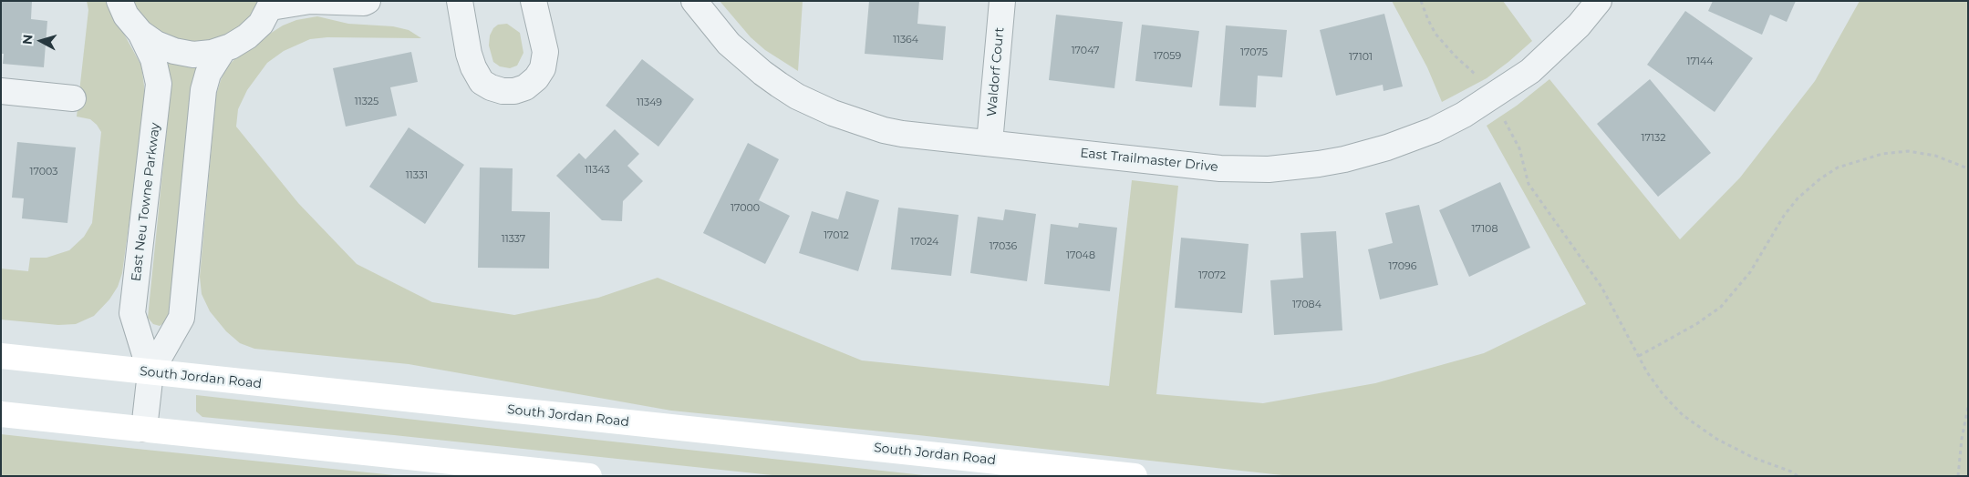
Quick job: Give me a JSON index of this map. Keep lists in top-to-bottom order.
{
  "streets": {
    "main road": ["South Jordan Road"],
    "street": ["Waldorf Court", "East Trailmaster Drive", "East Neu Towne Parkway"]
  },
  "crossings": [
    ["Waldorf Court", "East Trailmaster Drive"],
    ["East Neu Towne Parkway", "South Jordan Road"]
  ],
  "house_numbers": [
    "11364",
    "17047",
    "17075",
    "17059",
    "17101",
    "17144",
    "11325",
    "11349",
    "17132",
    "11343",
    "17003",
    "11331",
    "17000",
    "17108",
    "17012",
    "11337",
    "17024",
    "17036",
    "17048",
    "17096",
    "17072",
    "17084"
  ],
  "north": "left"
}
